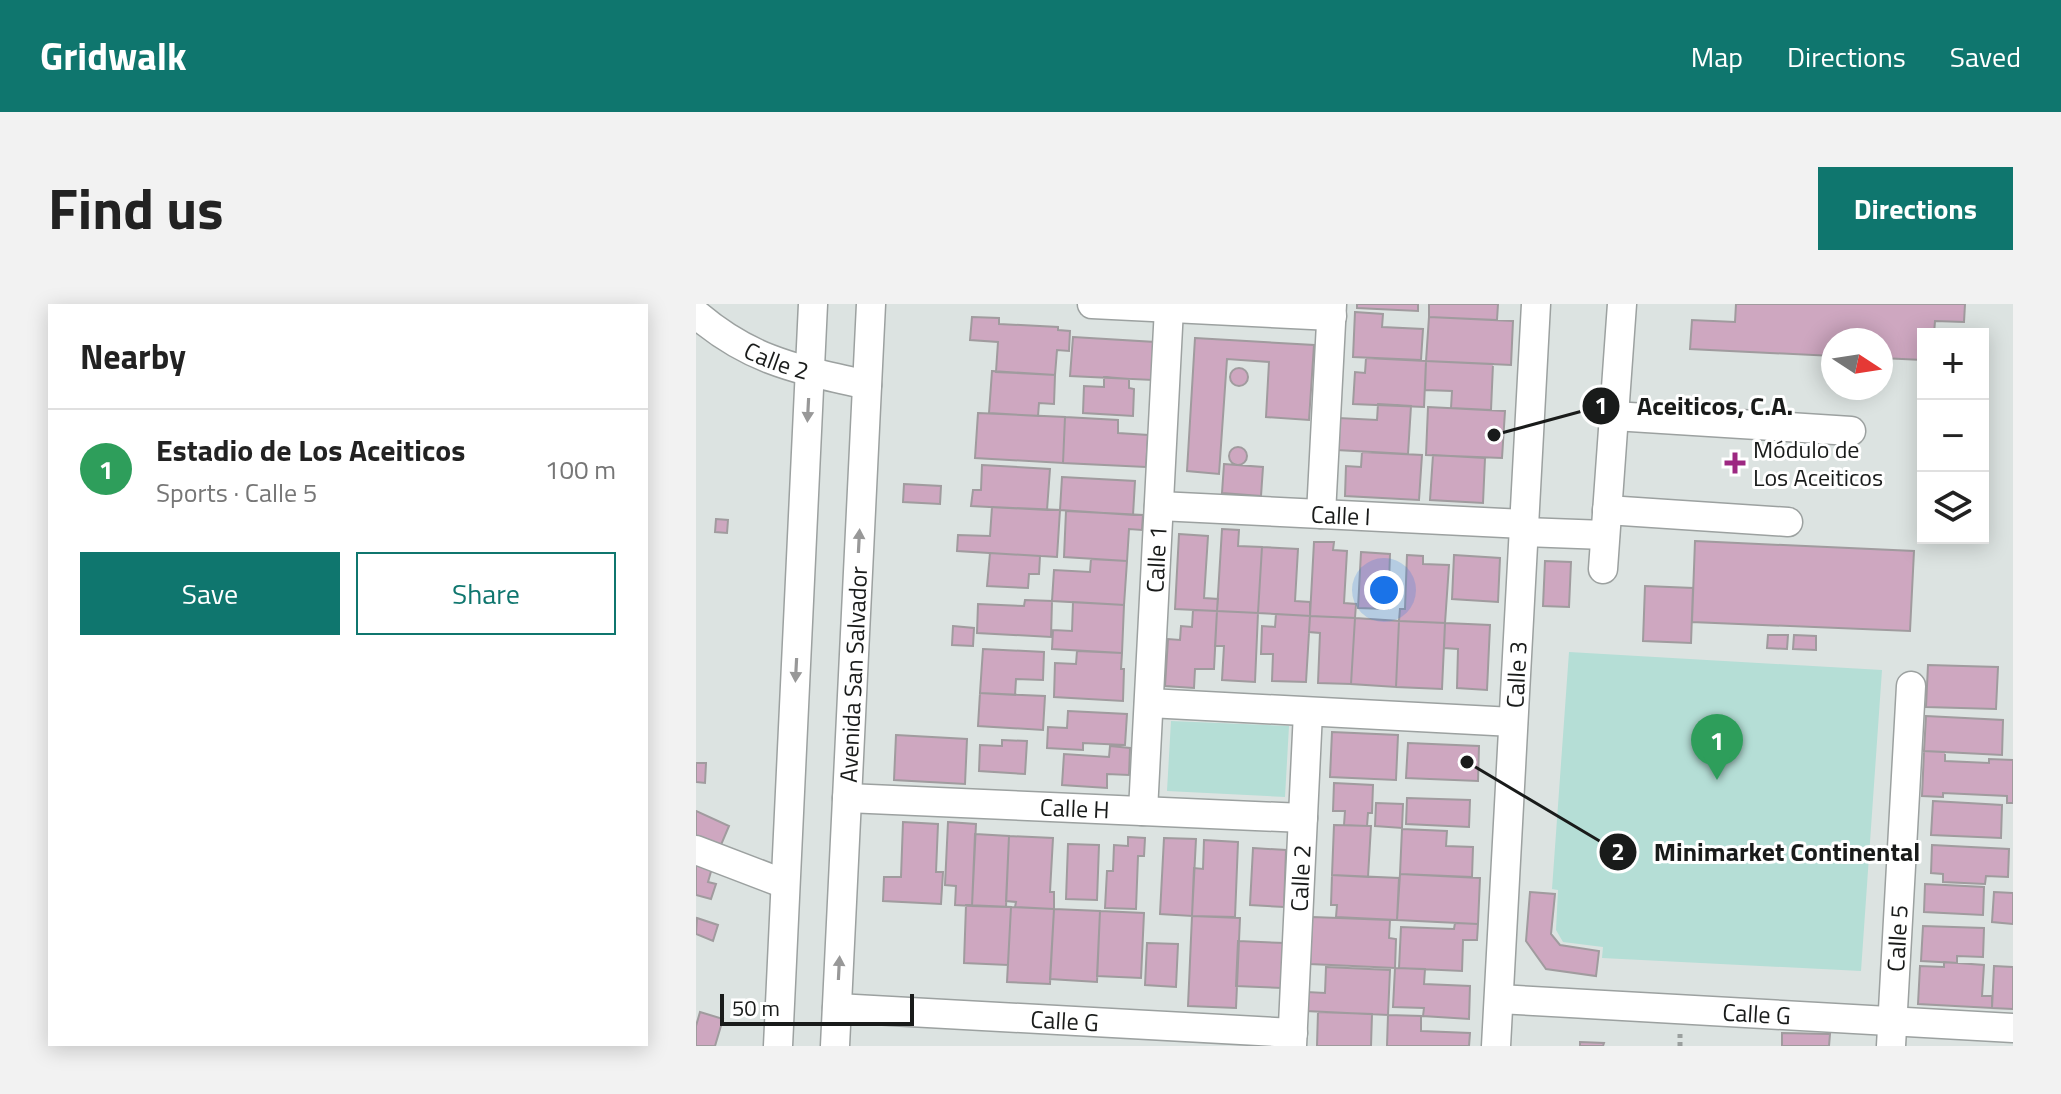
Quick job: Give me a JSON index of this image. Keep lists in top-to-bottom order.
{
  "streets": {
    "street": [
      "Calle 2",
      "Calle I",
      "Calle 1",
      "Avenida San Salvador",
      "Calle 3",
      "Calle H",
      "Calle 5",
      "Calle G"
    ]
  },
  "crossings": [
    ["Calle 2", "Avenida San Salvador"],
    ["Calle 2", "Calle H"],
    ["Calle 2", "Calle G"],
    ["Calle I", "Calle 1"],
    ["Calle I", "Calle 3"],
    ["Calle 1", "Calle H"],
    ["Avenida San Salvador", "Calle H"],
    ["Avenida San Salvador", "Calle G"],
    ["Calle 3", "Calle G"],
    ["Calle 5", "Calle G"]
  ],
  "places": {
    "other": ["Aceiticos, C.A.", "Minimarket Continental"],
    "health": ["Módulo de Los Aceiticos"]
  },
  "scale_bar": "50 m",
  "north": "right",
  "page": {
    "header": "Gridwalk",
    "nav": ["Map", "Directions", "Saved"],
    "title": "Find us",
    "buttons": [
      "Directions",
      ["Save", "Share"]
    ],
    "heading": "Nearby",
    "map_buttons": ["+", "−"],
    "list": [
      {
        "mark": "1",
        "name": "Estadio de Los Aceiticos",
        "note": "Sports · Calle 5",
        "value": "100 m"
      }
    ],
    "pins": "1",
    "scale": "50 m"
  }
}
